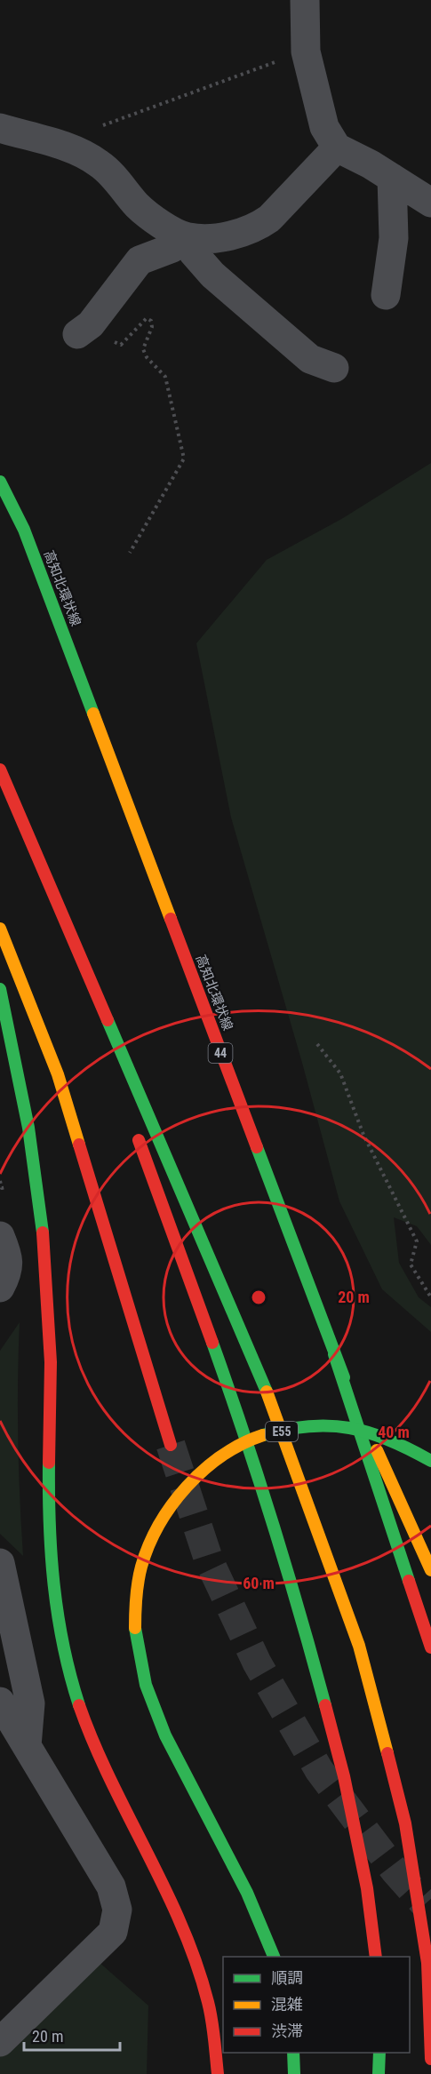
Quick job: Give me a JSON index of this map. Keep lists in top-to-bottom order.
{
  "streets": {
    "main road": ["高知北環状線", "44", "E55"]
  },
  "legend": ["順調", "混雑", "渋滞"],
  "scale_bar": "20 m",
  "rings": ["20 m", "40 m", "60 m"]
}
